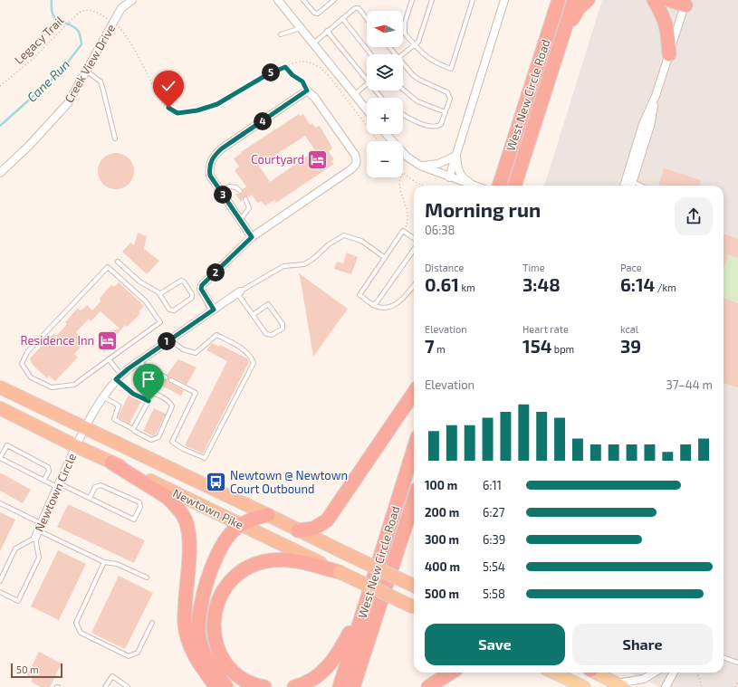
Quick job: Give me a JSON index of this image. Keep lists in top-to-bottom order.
{
  "streets": {
    "highway": ["West New Circle Road", "Newtown Pike"],
    "street": ["Creek View Drive", "Newtown Circle"],
    "path": ["Legacy Trail"]
  },
  "crossings": [
    ["Newtown Circle", "Newtown Pike"]
  ],
  "water": ["Cane Run"],
  "places": {
    "hotel": ["Courtyard", "Residence Inn"],
    "bus stop": ["Newtown @ Newtown Court Outbound"]
  },
  "scale_bar": "50 m",
  "north": "left",
  "page": {
    "map_buttons": ["+", "−"],
    "pins": [
      "5",
      "4",
      "3",
      "2",
      "1"
    ],
    "heading": ["Morning run", "06:38"],
    "stats": [
      ["Distance", "0.61 km"],
      ["Time", "3:48"],
      ["Pace", "6:14 /km"],
      ["Elevation", "7 m"],
      ["Heart rate", "154 bpm"],
      ["kcal", "39"]
    ],
    "chart": ["Elevation", "37–44 m"],
    "list": [
      {
        "name": "100 m",
        "note": "6:11"
      },
      {
        "name": "200 m",
        "note": "6:27"
      },
      {
        "name": "300 m",
        "note": "6:39"
      },
      {
        "name": "400 m",
        "note": "5:54"
      },
      {
        "name": "500 m",
        "note": "5:58"
      }
    ],
    "buttons": ["Save", "Share"],
    "scale": "50 m"
  }
}
